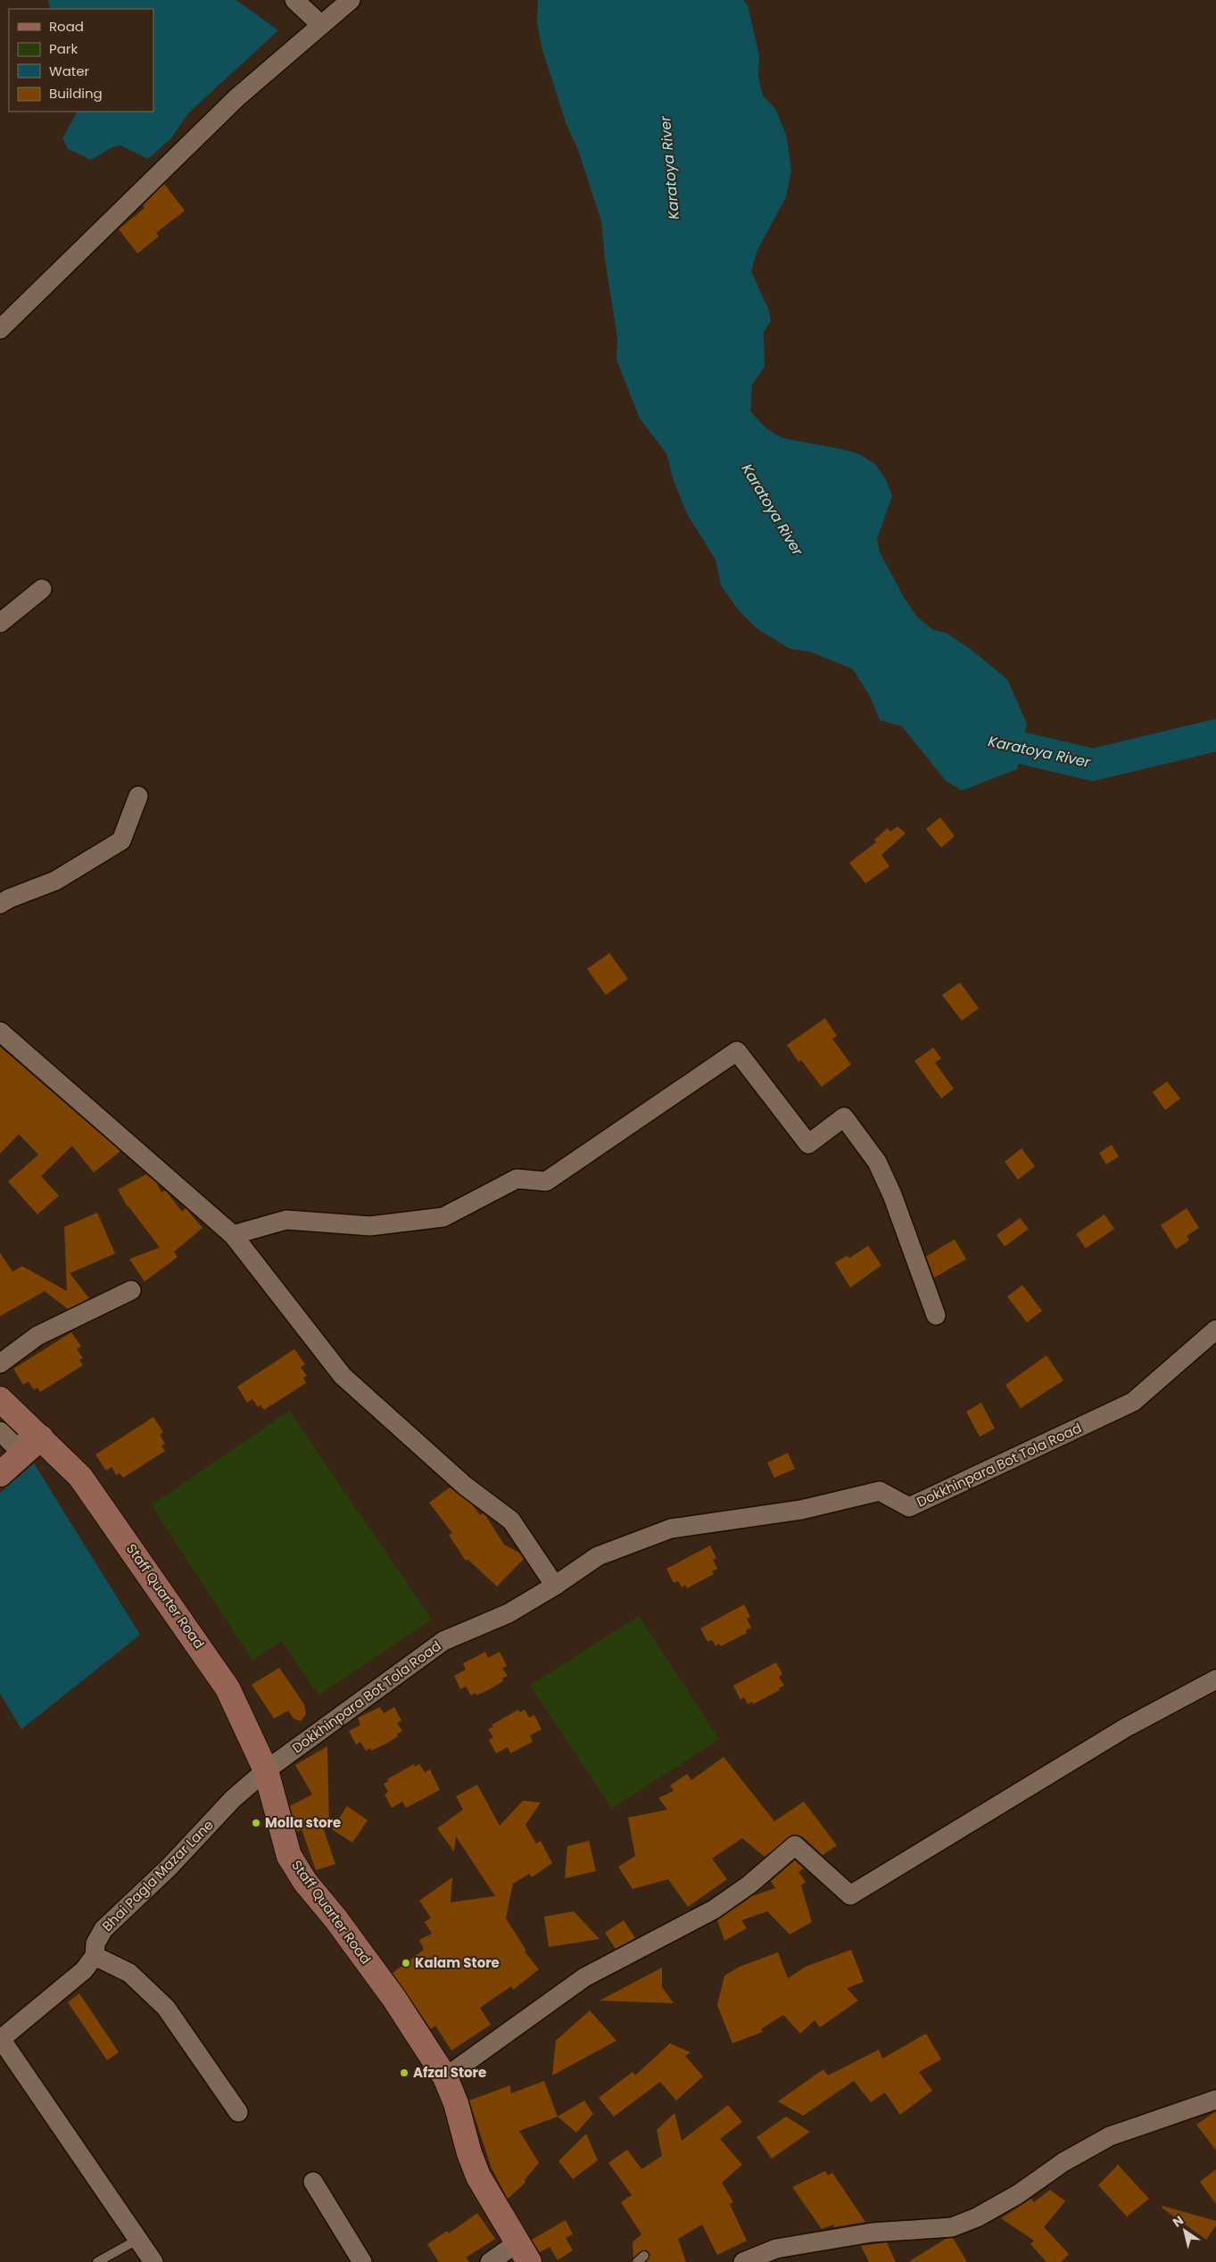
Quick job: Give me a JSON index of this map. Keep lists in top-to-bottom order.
{
  "streets": {
    "street": ["Dokkhinpara Bot Tola Road", "Staff Quarter Road", "Bhai Pagla Mazar Lane"]
  },
  "crossings": [
    ["Dokkhinpara Bot Tola Road", "Staff Quarter Road"],
    ["Dokkhinpara Bot Tola Road", "Bhai Pagla Mazar Lane"],
    ["Staff Quarter Road", "Bhai Pagla Mazar Lane"]
  ],
  "water": ["Karatoya River"],
  "places": ["Molla store", "Kalam Store", "Afzal Store"],
  "legend": [
    "Road",
    "Park",
    "Water",
    "Building"
  ],
  "north": "top left"
}
